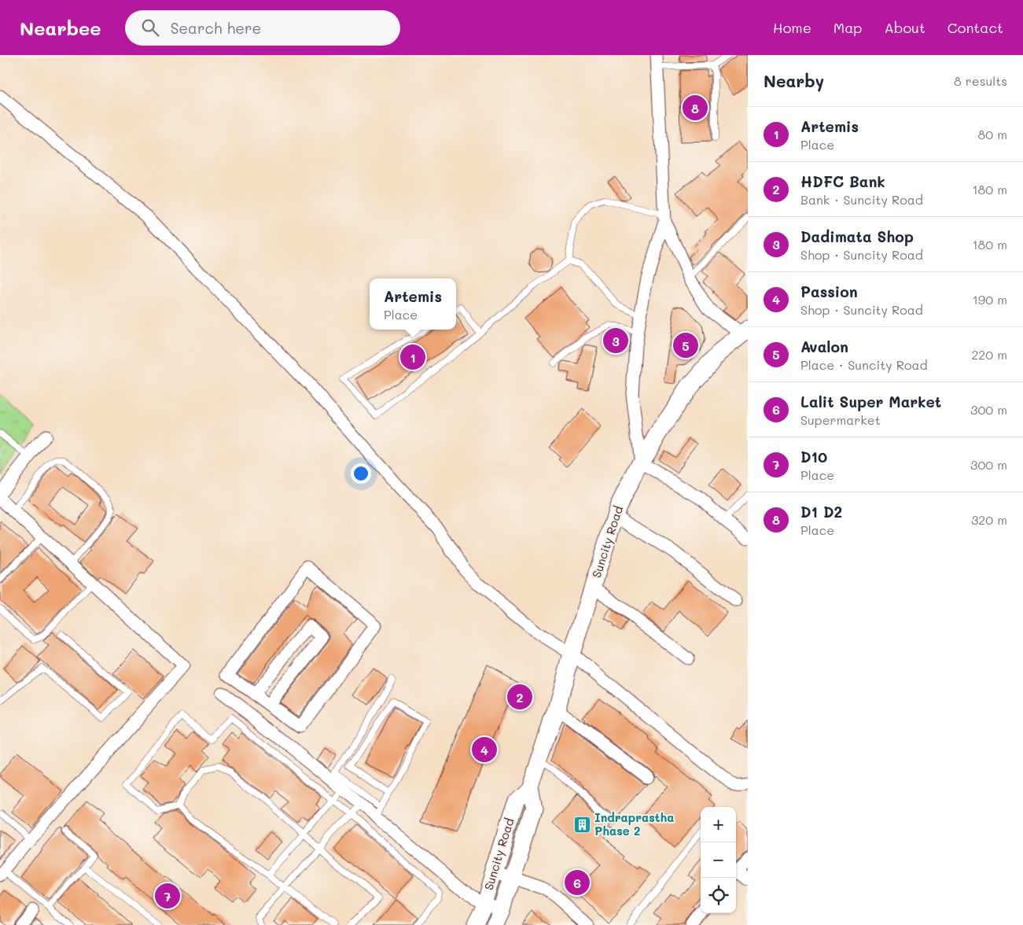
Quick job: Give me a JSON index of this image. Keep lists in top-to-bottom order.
{
  "streets": {
    "street": ["Suncity Road"]
  },
  "places": {
    "building": ["Indraprastha Phase 2"]
  },
  "page": {
    "header": "Nearbee",
    "search": "Search here",
    "nav": [
      "Home",
      "Map",
      "About",
      "Contact"
    ],
    "heading": ["Nearby", "8 results"],
    "pins": [
      "8",
      "3",
      "5",
      "1",
      "2",
      "4",
      "6",
      "7"
    ],
    "list": [
      {
        "mark": "1",
        "name": "Artemis",
        "note": "Place",
        "value": "80 m"
      },
      {
        "mark": "2",
        "name": "HDFC Bank",
        "note": "Bank · Suncity Road",
        "value": "180 m"
      },
      {
        "mark": "3",
        "name": "Dadimata Shop",
        "note": "Shop · Suncity Road",
        "value": "180 m"
      },
      {
        "mark": "4",
        "name": "Passion",
        "note": "Shop · Suncity Road",
        "value": "190 m"
      },
      {
        "mark": "5",
        "name": "Avalon",
        "note": "Place · Suncity Road",
        "value": "220 m"
      },
      {
        "mark": "6",
        "name": "Lalit Super Market",
        "note": "Supermarket",
        "value": "300 m"
      },
      {
        "mark": "7",
        "name": "D10",
        "note": "Place",
        "value": "300 m"
      },
      {
        "mark": "8",
        "name": "D1 D2",
        "note": "Place",
        "value": "320 m"
      }
    ],
    "popup": ["Artemis", "Place"],
    "map_buttons": ["+", "−"]
  }
}
